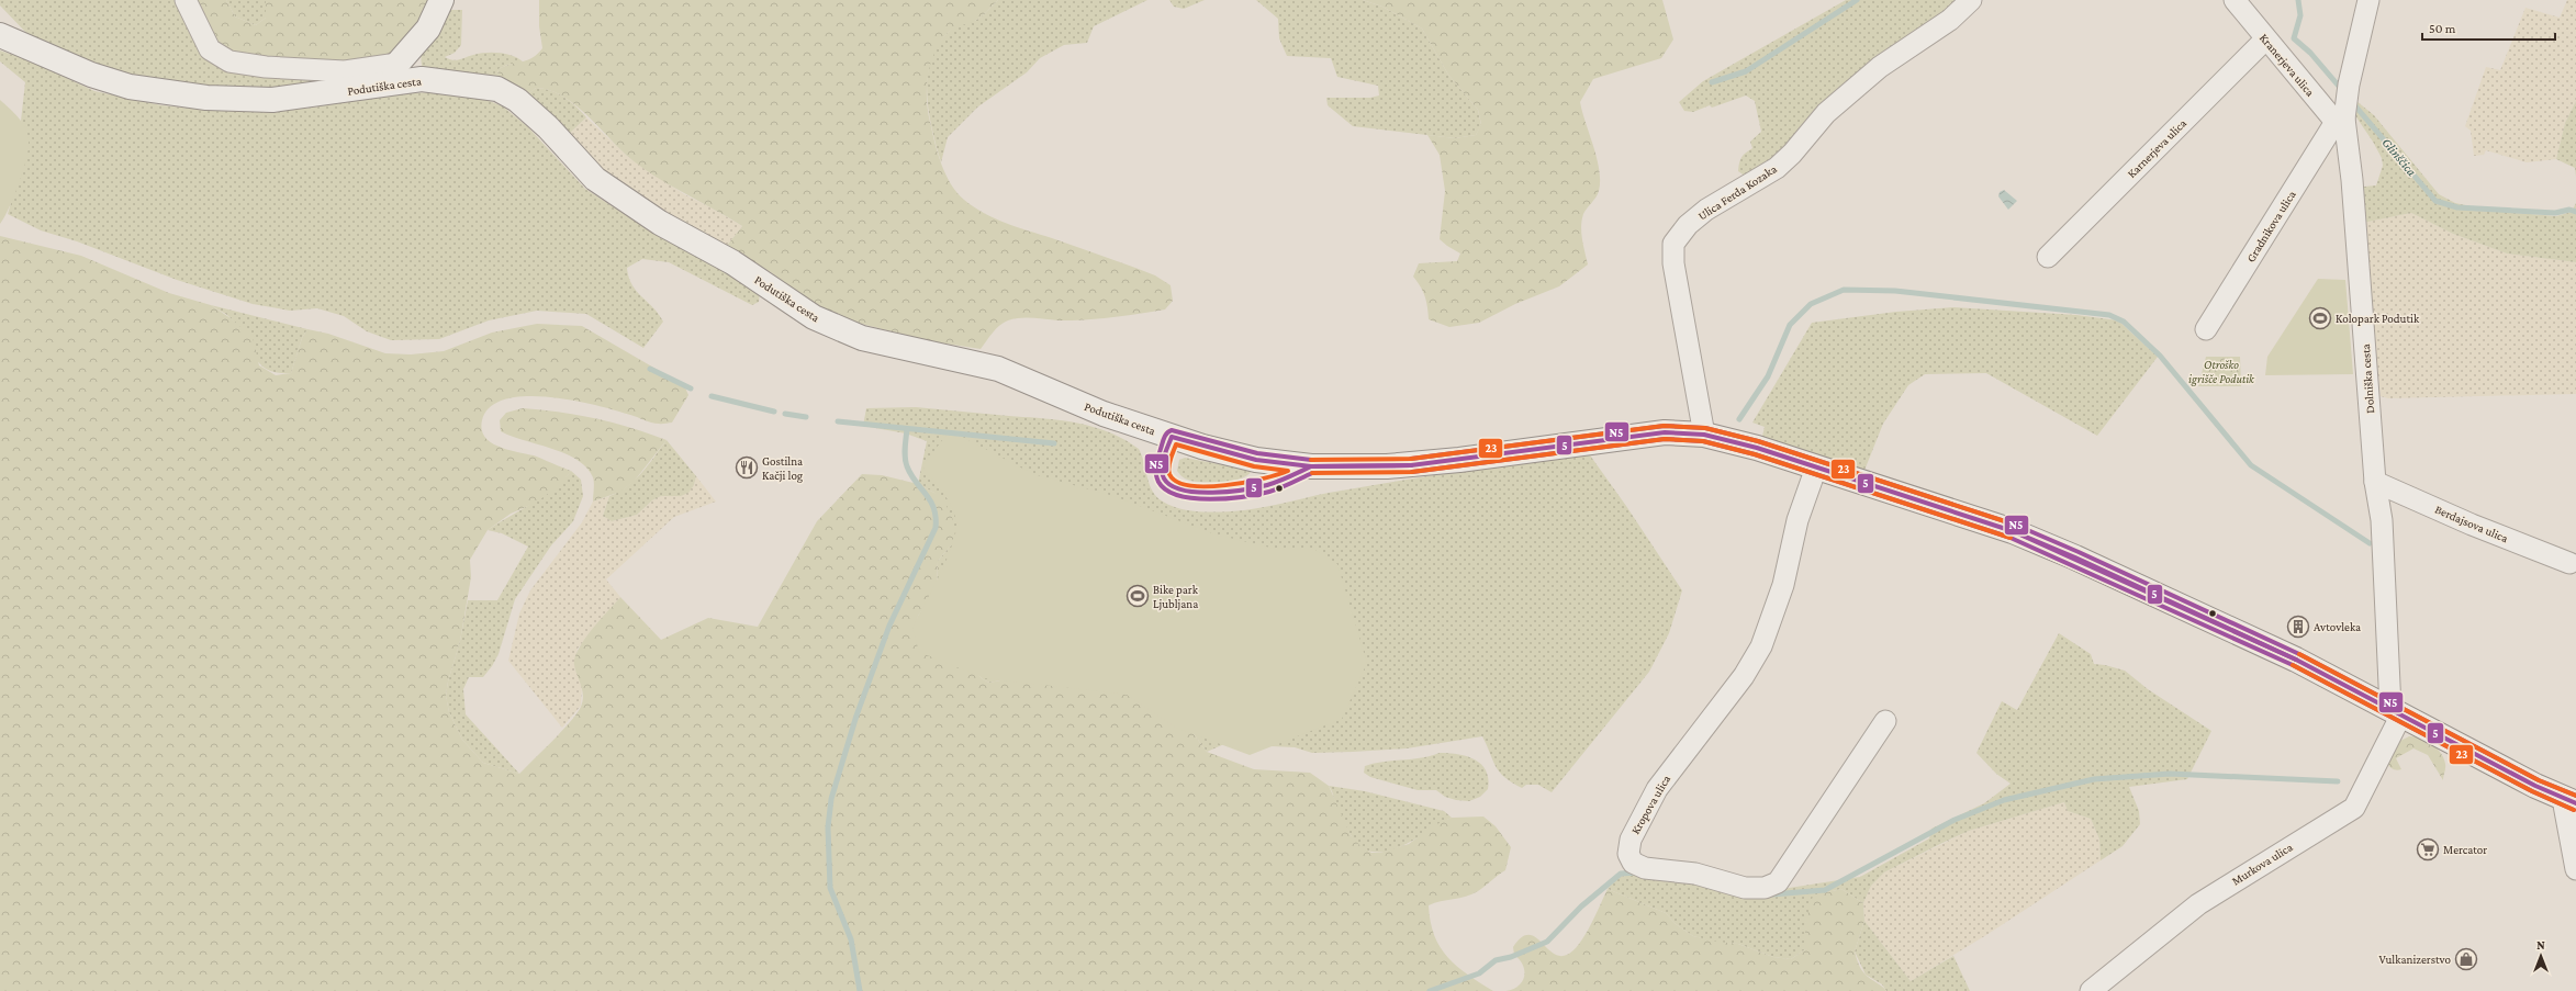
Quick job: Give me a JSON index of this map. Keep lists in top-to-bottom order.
{
  "streets": {
    "street": [
      "Kranerjeva ulica",
      "Podutiška cesta",
      "Karnerjeva ulica",
      "Ulica Ferda Kozaka",
      "Gradnikova ulica",
      "Dolniška cesta",
      "Berdajsova ulica",
      "Kropova ulica",
      "Murkova ulica"
    ]
  },
  "crossings": [
    ["Kranerjeva ulica", "Karnerjeva ulica"],
    ["Kranerjeva ulica", "Gradnikova ulica"],
    ["Kranerjeva ulica", "Dolniška cesta"],
    ["Podutiška cesta", "Ulica Ferda Kozaka"],
    ["Podutiška cesta", "Dolniška cesta"],
    ["Podutiška cesta", "Kropova ulica"],
    ["Podutiška cesta", "Murkova ulica"],
    ["Gradnikova ulica", "Dolniška cesta"],
    ["Dolniška cesta", "Berdajsova ulica"],
    ["Dolniška cesta", "Murkova ulica"]
  ],
  "water": ["Glinščica"],
  "parks": ["Otroško igrišče Podutik"],
  "places": {
    "sports": ["Kolopark Podutik", "Bike park Ljubljana"],
    "restaurant": ["Gostilna Kačji log"],
    "building": ["Avtovleka"],
    "supermarket": ["Mercator"],
    "shop": ["Vulkanizerstvo"]
  },
  "lines": ["transit line N5", "transit line 23", "transit line 5"],
  "scale_bar": "50 m",
  "north": "top"
}
